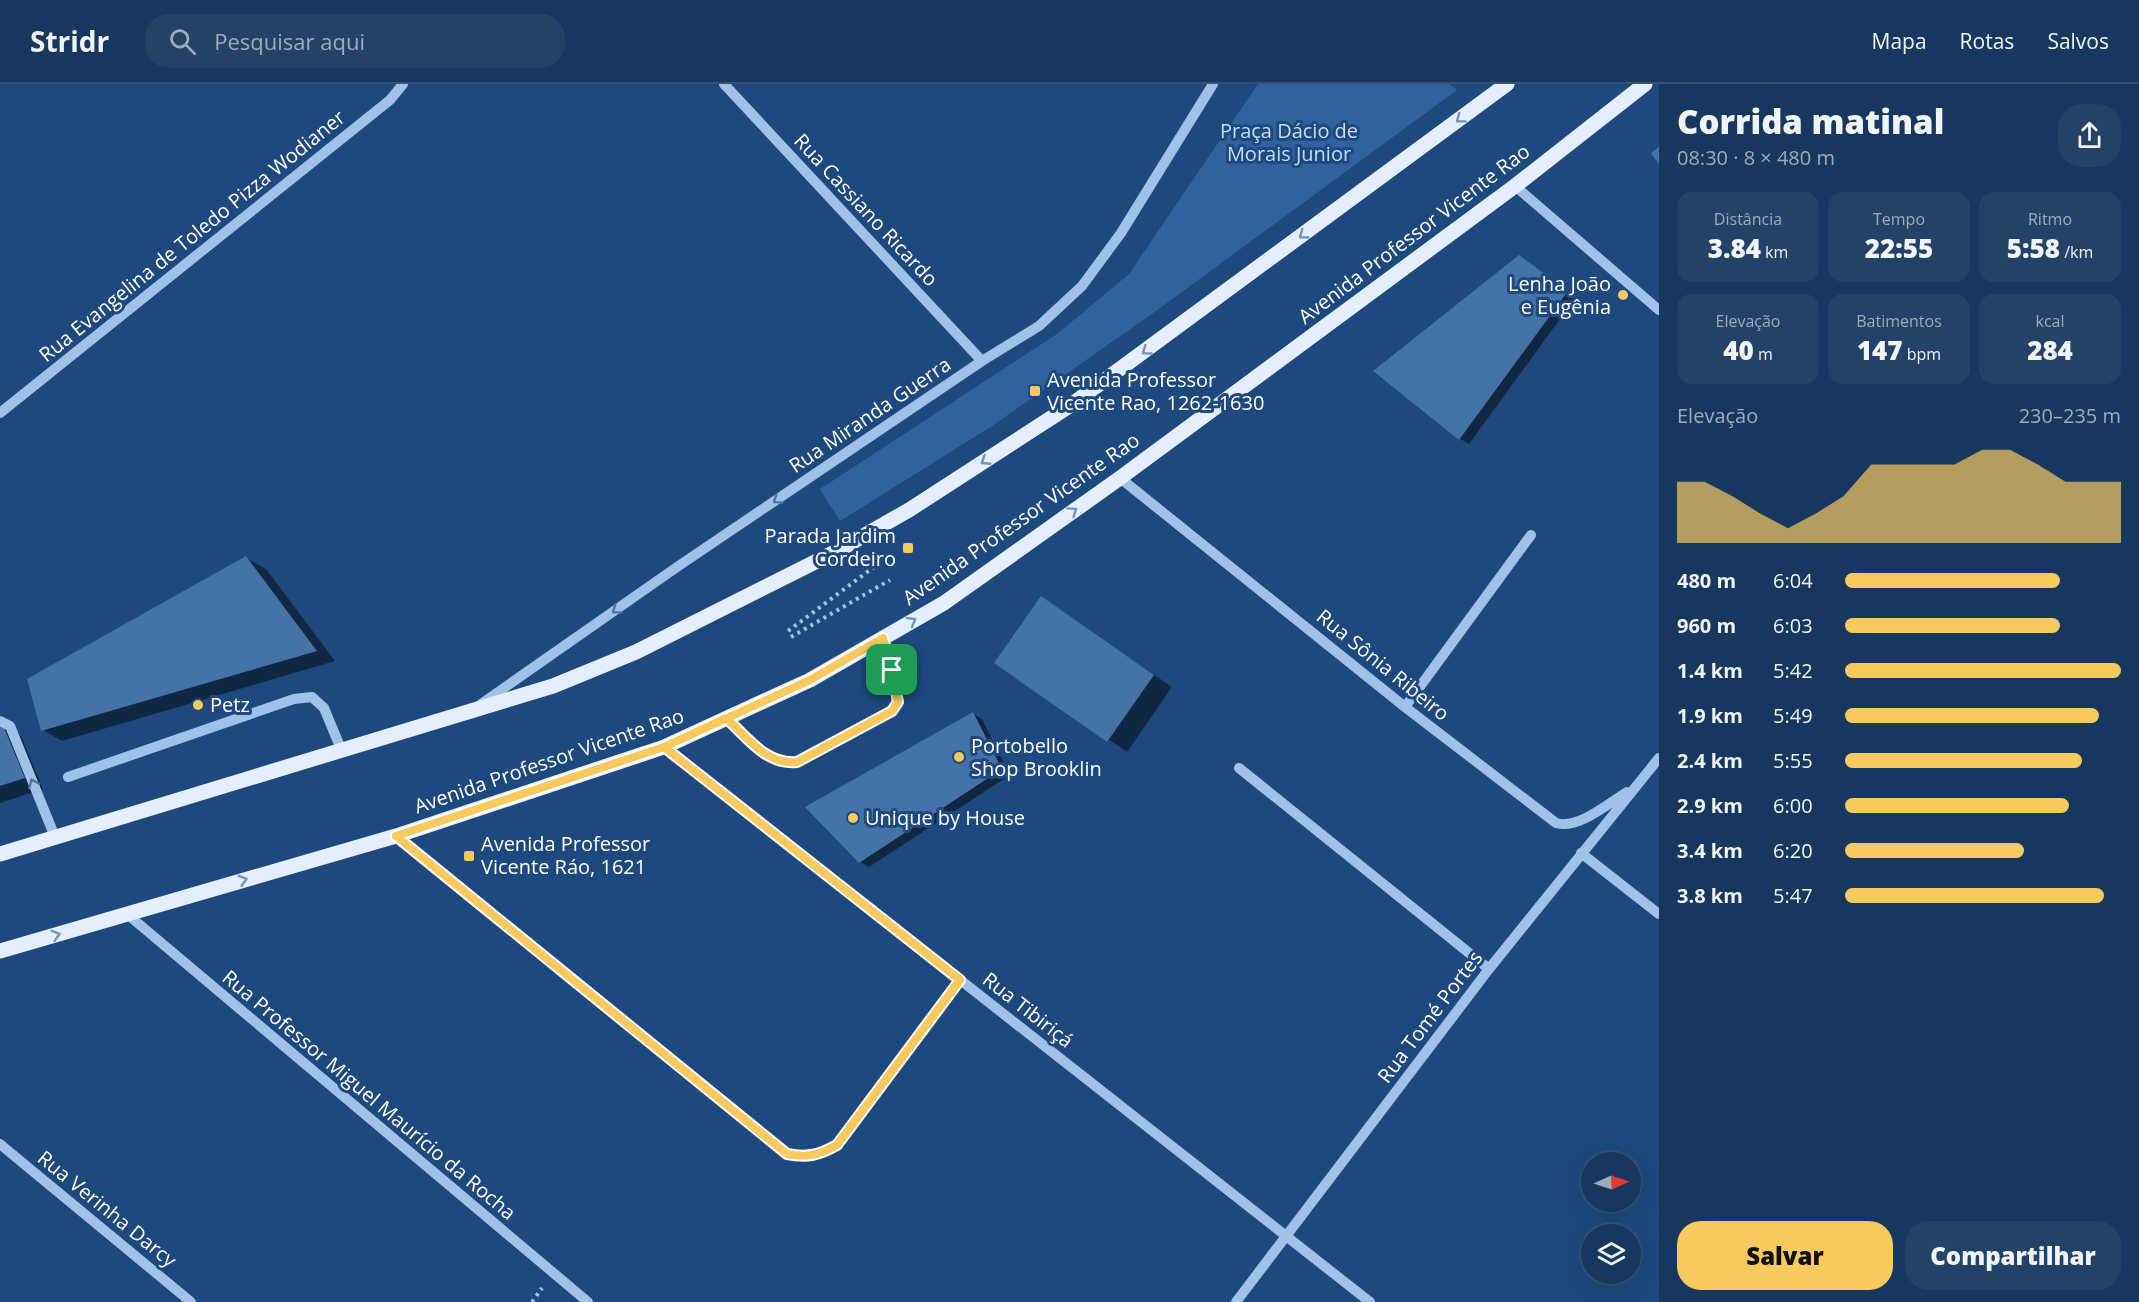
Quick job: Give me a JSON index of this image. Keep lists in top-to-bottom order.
{
  "streets": {
    "main road": ["Avenida Professor Vicente Rao"],
    "street": [
      "Rua Cassiano Ricardo",
      "Rua Evangelina de Toledo Pizza Wodianer",
      "Rua Miranda Guerra",
      "Rua Sônia Ribeiro",
      "Rua Tibiriçá",
      "Rua Tomé Portes",
      "Rua Professor Miguel Maurício da Rocha",
      "Rua Verinha Darcy"
    ]
  },
  "crossings": [
    ["Rua Cassiano Ricardo", "Rua Miranda Guerra"],
    ["Avenida Professor Vicente Rao", "Rua Sônia Ribeiro"],
    ["Avenida Professor Vicente Rao", "Rua Tibiriçá"],
    ["Avenida Professor Vicente Rao", "Rua Professor Miguel Maurício da Rocha"],
    ["Rua Sônia Ribeiro", "Rua Tomé Portes"],
    ["Rua Tibiriçá", "Rua Tomé Portes"]
  ],
  "one_way": ["Rua Miranda Guerra"],
  "parks": ["Praça Dácio de Morais Junior"],
  "places": {
    "other": [
      "Lenha João e Eugênia",
      "Petz",
      "Portobello Shop Brooklin",
      "Unique by House"
    ],
    "transit": ["Avenida Professor Vicente Rao, 1262-1630", "Parada Jardim Cordeiro", "Avenida Professor Vicente Ráo, 1621"]
  },
  "north": "right",
  "page": {
    "header": "Stridr",
    "search": "Pesquisar aqui",
    "nav": ["Mapa", "Rotas", "Salvos"],
    "heading": ["Corrida matinal", "08:30 · 8 × 480 m"],
    "stats": [
      ["Distância", "3.84 km"],
      ["Tempo", "22:55"],
      ["Ritmo", "5:58 /km"],
      ["Elevação", "40 m"],
      ["Batimentos", "147 bpm"],
      ["kcal", "284"]
    ],
    "chart": ["Elevação", "230–235 m"],
    "list": [
      {
        "name": "480 m",
        "note": "6:04"
      },
      {
        "name": "960 m",
        "note": "6:03"
      },
      {
        "name": "1.4 km",
        "note": "5:42"
      },
      {
        "name": "1.9 km",
        "note": "5:49"
      },
      {
        "name": "2.4 km",
        "note": "5:55"
      },
      {
        "name": "2.9 km",
        "note": "6:00"
      },
      {
        "name": "3.4 km",
        "note": "6:20"
      },
      {
        "name": "3.8 km",
        "note": "5:47"
      }
    ],
    "buttons": ["Salvar", "Compartilhar"]
  }
}
